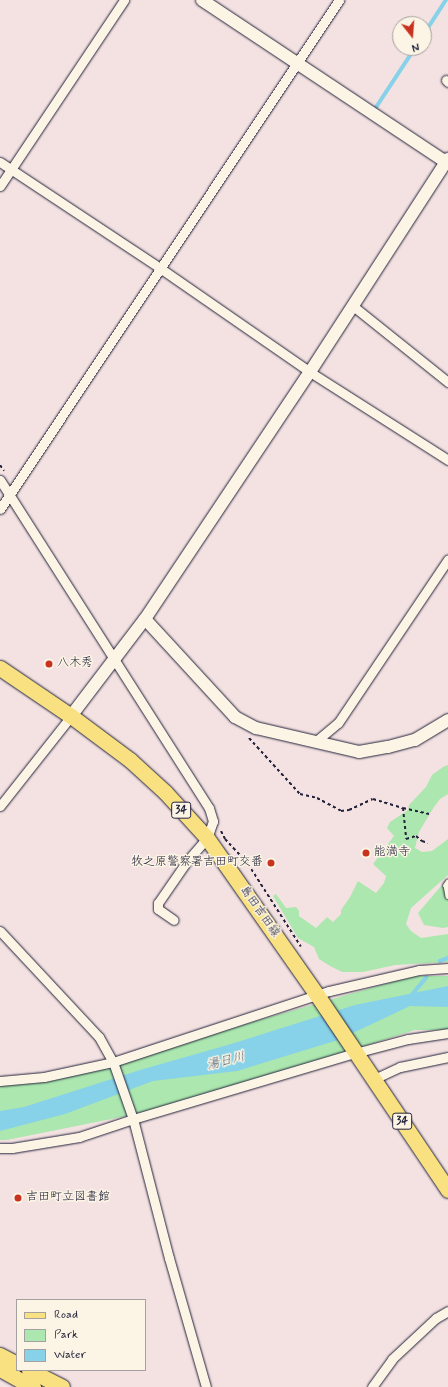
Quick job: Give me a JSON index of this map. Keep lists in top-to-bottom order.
{
  "streets": {
    "main road": ["34", "島田吉田線"]
  },
  "water": ["湯日川"],
  "places": [
    "八木秀",
    "能満寺",
    "牧之原警察署吉田町交番",
    "吉田町立図書館"
  ],
  "legend": ["Road", "Park", "Water"],
  "north": "bottom"
}
